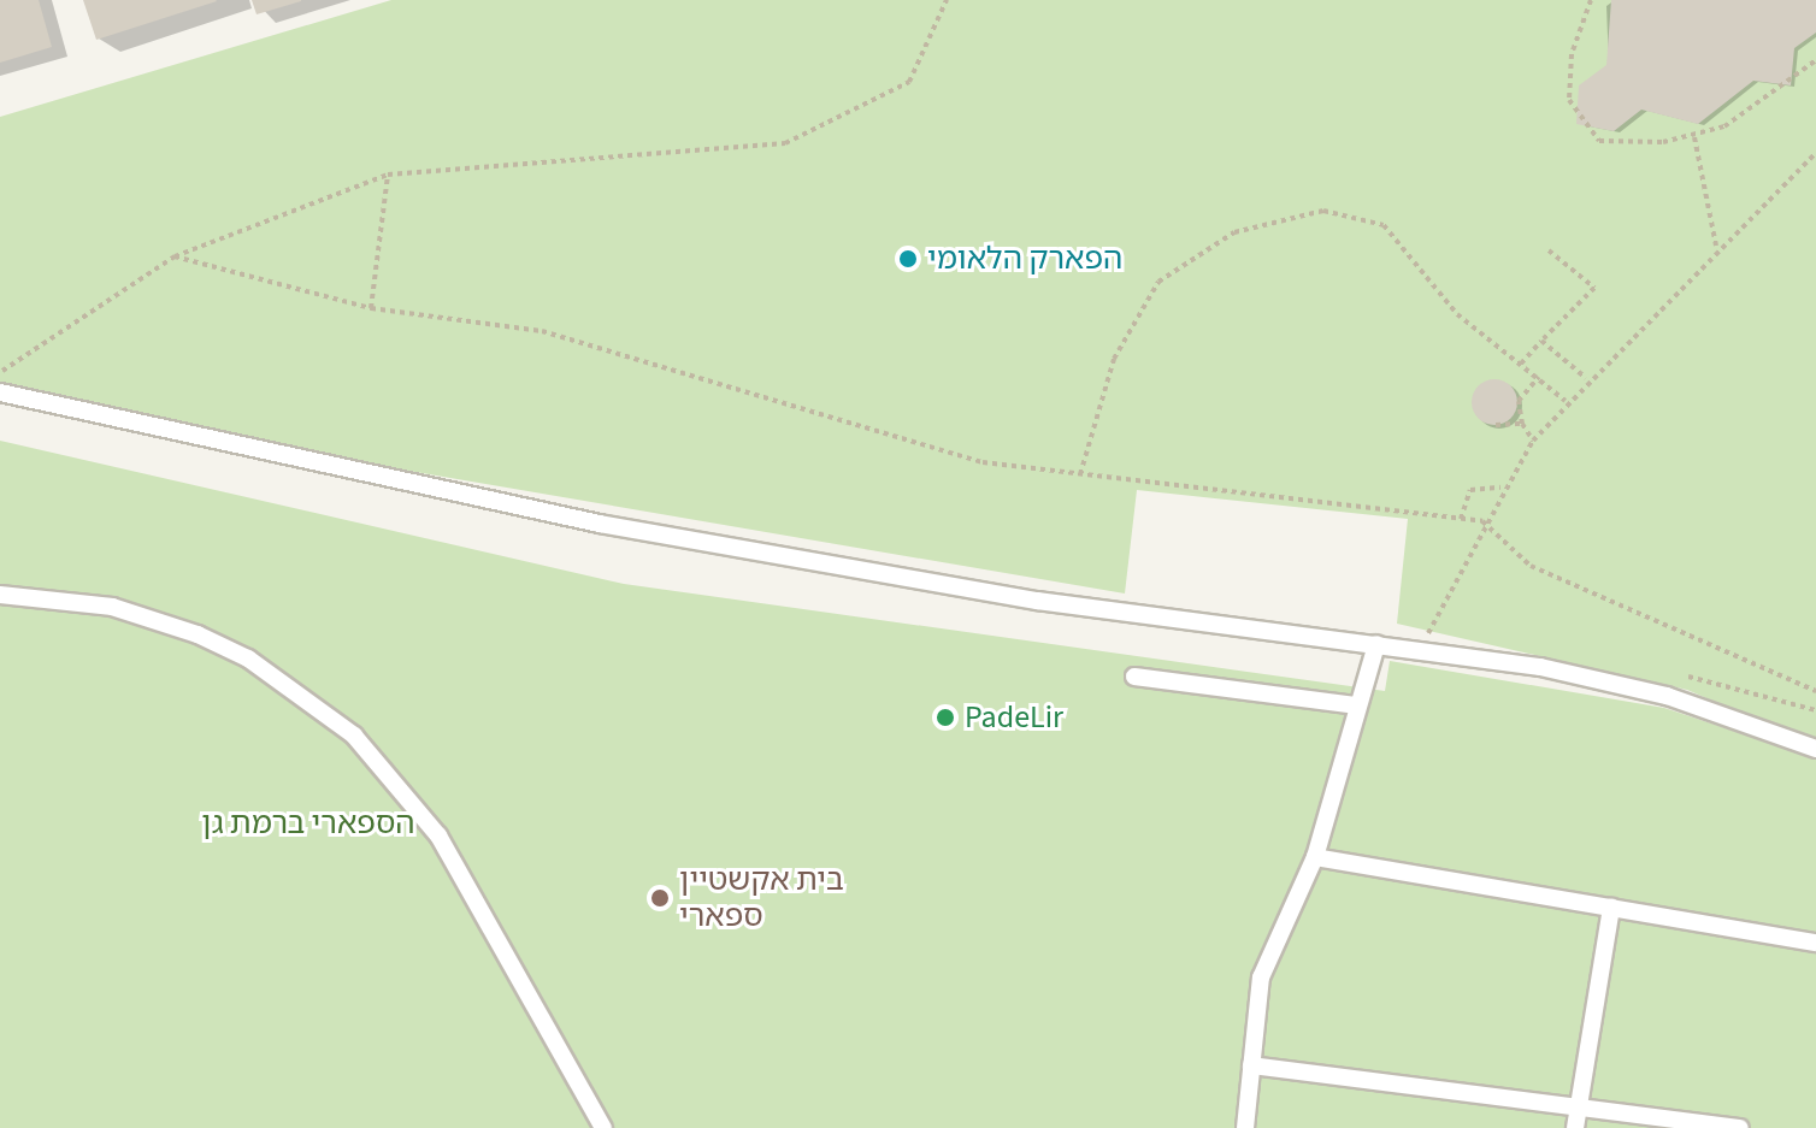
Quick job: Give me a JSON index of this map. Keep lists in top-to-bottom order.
{
  "parks": ["הספארי ברמת גן"],
  "places": ["הפארק הלאומי", "PadeLir", "בית אקשטיין ספארי"]
}
